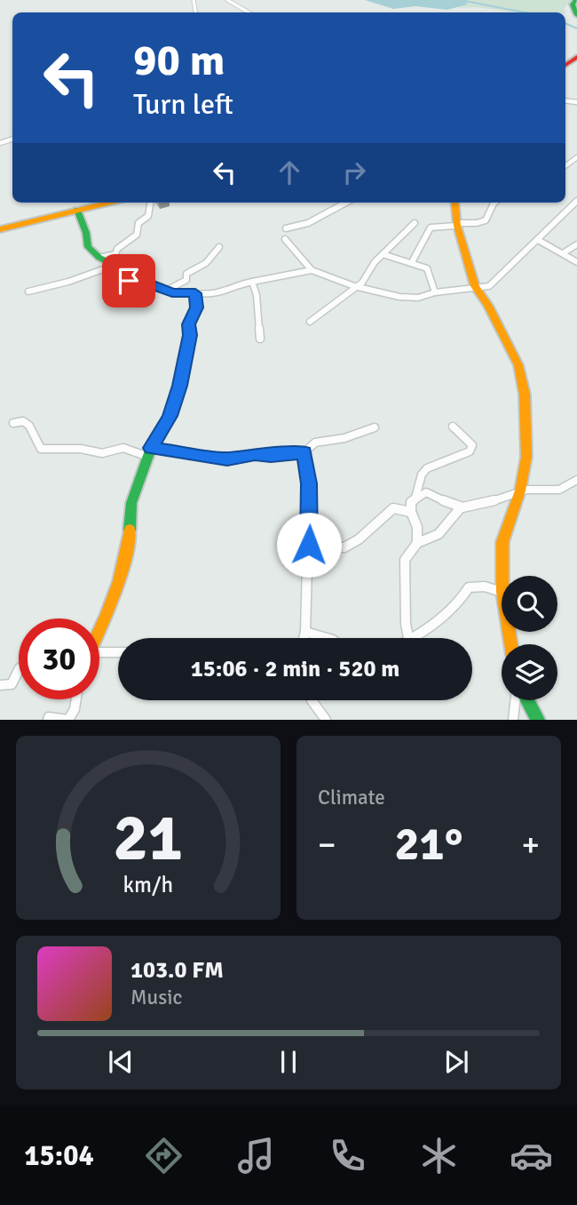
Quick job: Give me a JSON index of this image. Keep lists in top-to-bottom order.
{
  "page": {
    "turn": ["90 m", "Turn left"],
    "limit": "30",
    "trip": "15:06 · 2 min · 520 m",
    "tile": "Climate",
    "heat": ["−", "21°", "+"],
    "song": ["103.0 FM", "Music"],
    "tabs": "15:04",
    "gauge": ["21", "km/h"]
  }
}
